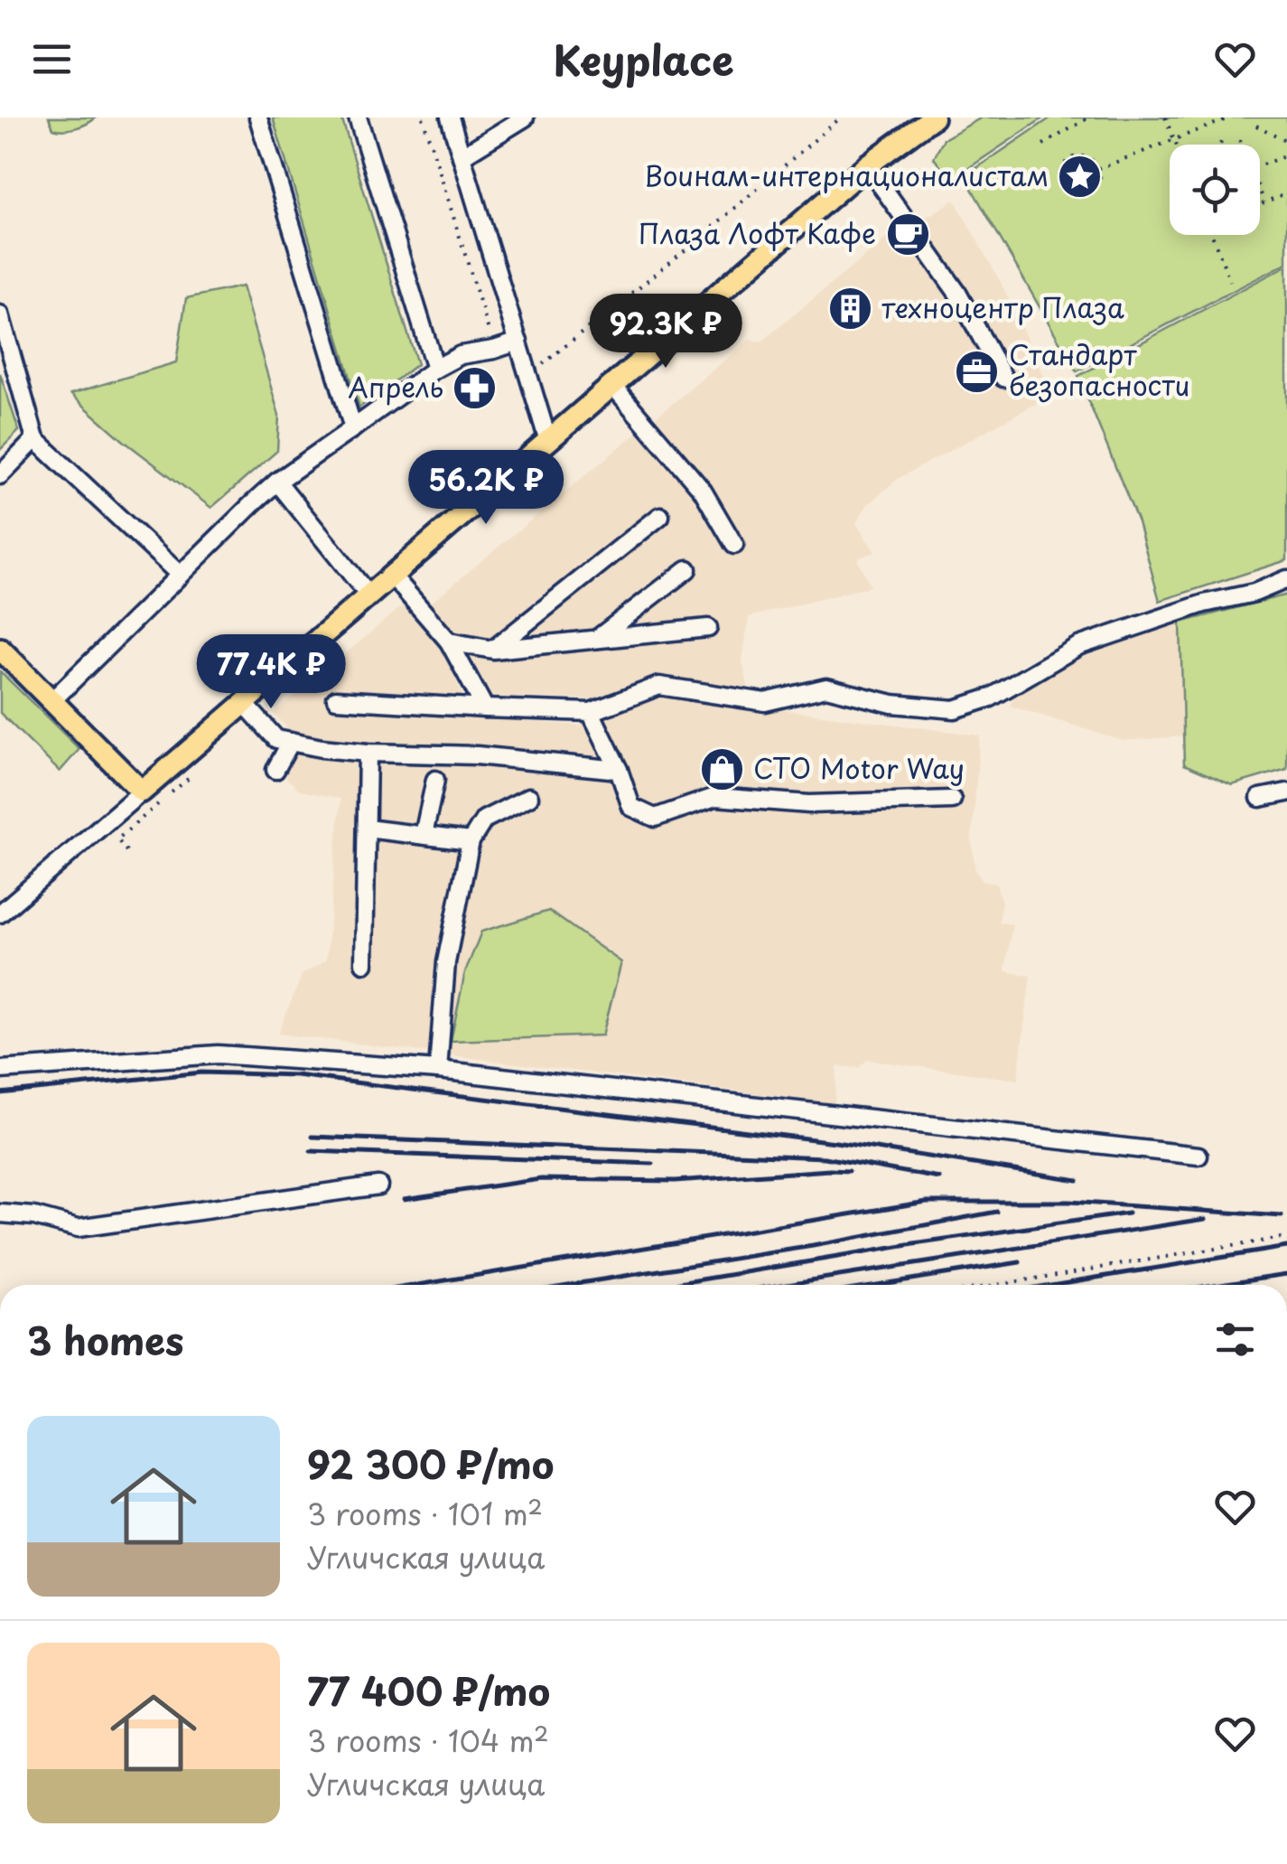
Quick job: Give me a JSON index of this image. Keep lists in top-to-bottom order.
{
  "places": {
    "place": ["Воинам-интернационалистам"],
    "cafe": ["Плаза Лофт Кафе"],
    "building": ["техноцентр Плаза"],
    "office": ["Стандарт безопасности"],
    "pharmacy": ["Апрель"],
    "shop": ["СТО Motor Way"]
  },
  "page": {
    "header": "Keyplace",
    "price": ["92.3K ₽", "56.2K ₽", "77.4K ₽"],
    "heading": "3 homes",
    "list": [
      {
        "name": "92 300 ₽/mo",
        "note": "3 rooms · 101 m² · Угличская улица"
      },
      {
        "name": "77 400 ₽/mo",
        "note": "3 rooms · 104 m² · Угличская улица"
      }
    ]
  }
}
